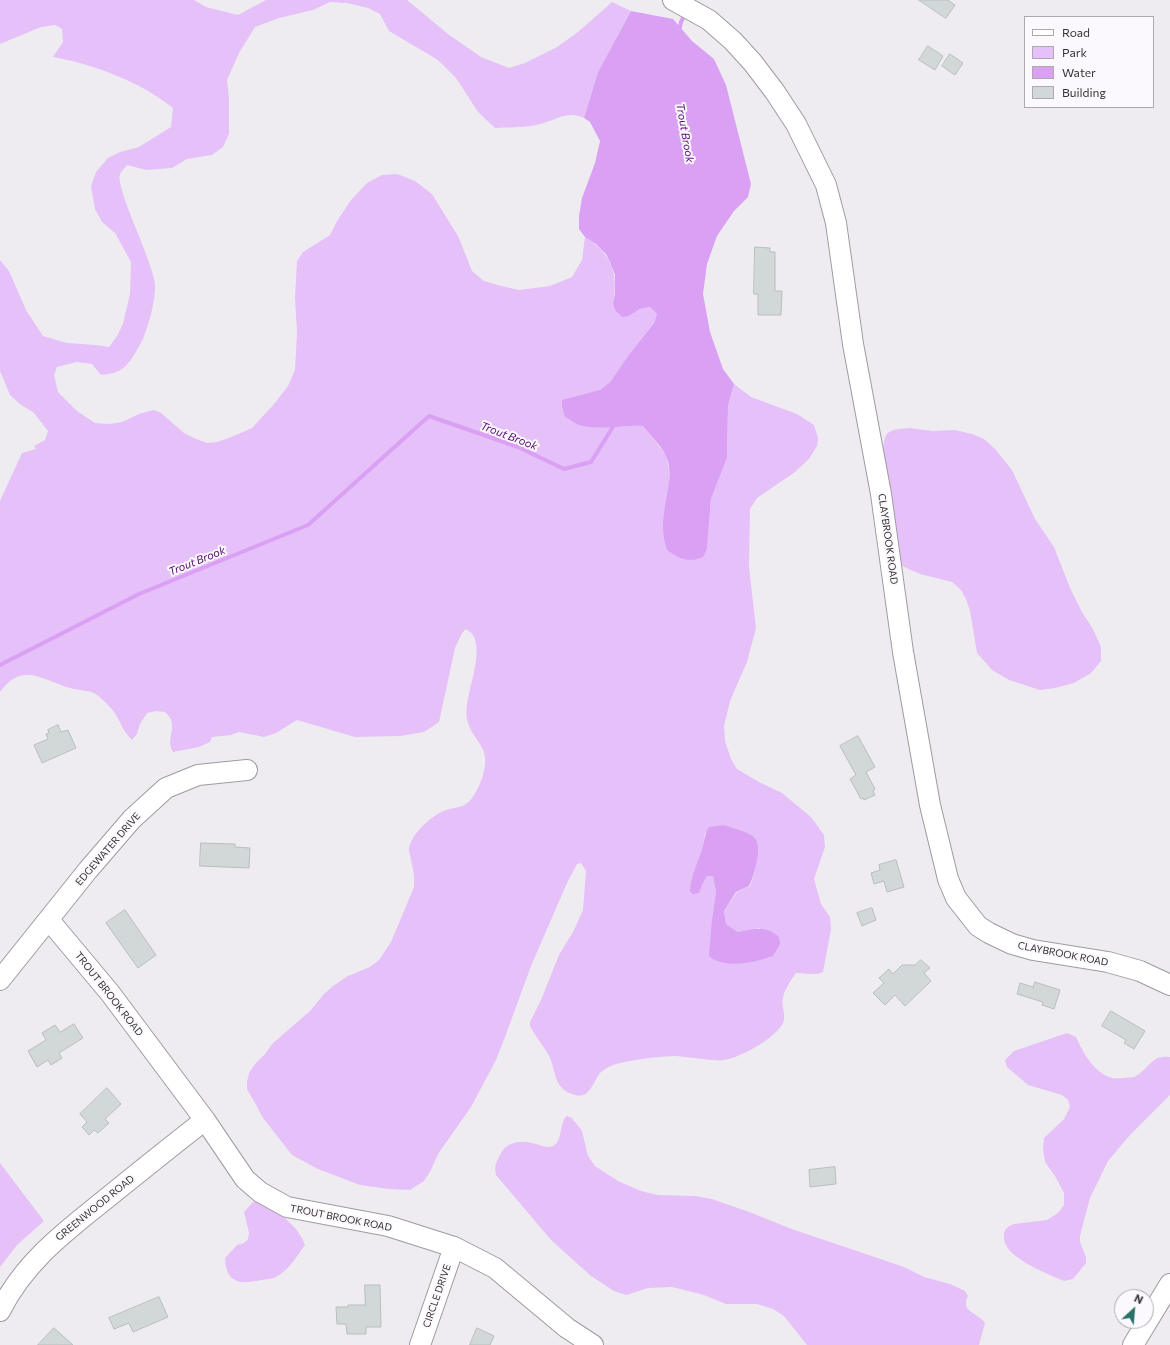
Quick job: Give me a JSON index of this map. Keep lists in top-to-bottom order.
{
  "streets": {
    "street": [
      "CLAYBROOK ROAD",
      "EDGEWATER DRIVE",
      "TROUT BROOK ROAD",
      "GREENWOOD ROAD",
      "CIRCLE DRIVE"
    ]
  },
  "crossings": [
    ["EDGEWATER DRIVE", "TROUT BROOK ROAD"],
    ["TROUT BROOK ROAD", "GREENWOOD ROAD"],
    ["TROUT BROOK ROAD", "CIRCLE DRIVE"]
  ],
  "water": ["Trout Brook"],
  "legend": [
    "Road",
    "Park",
    "Water",
    "Building"
  ],
  "north": "top right"
}
